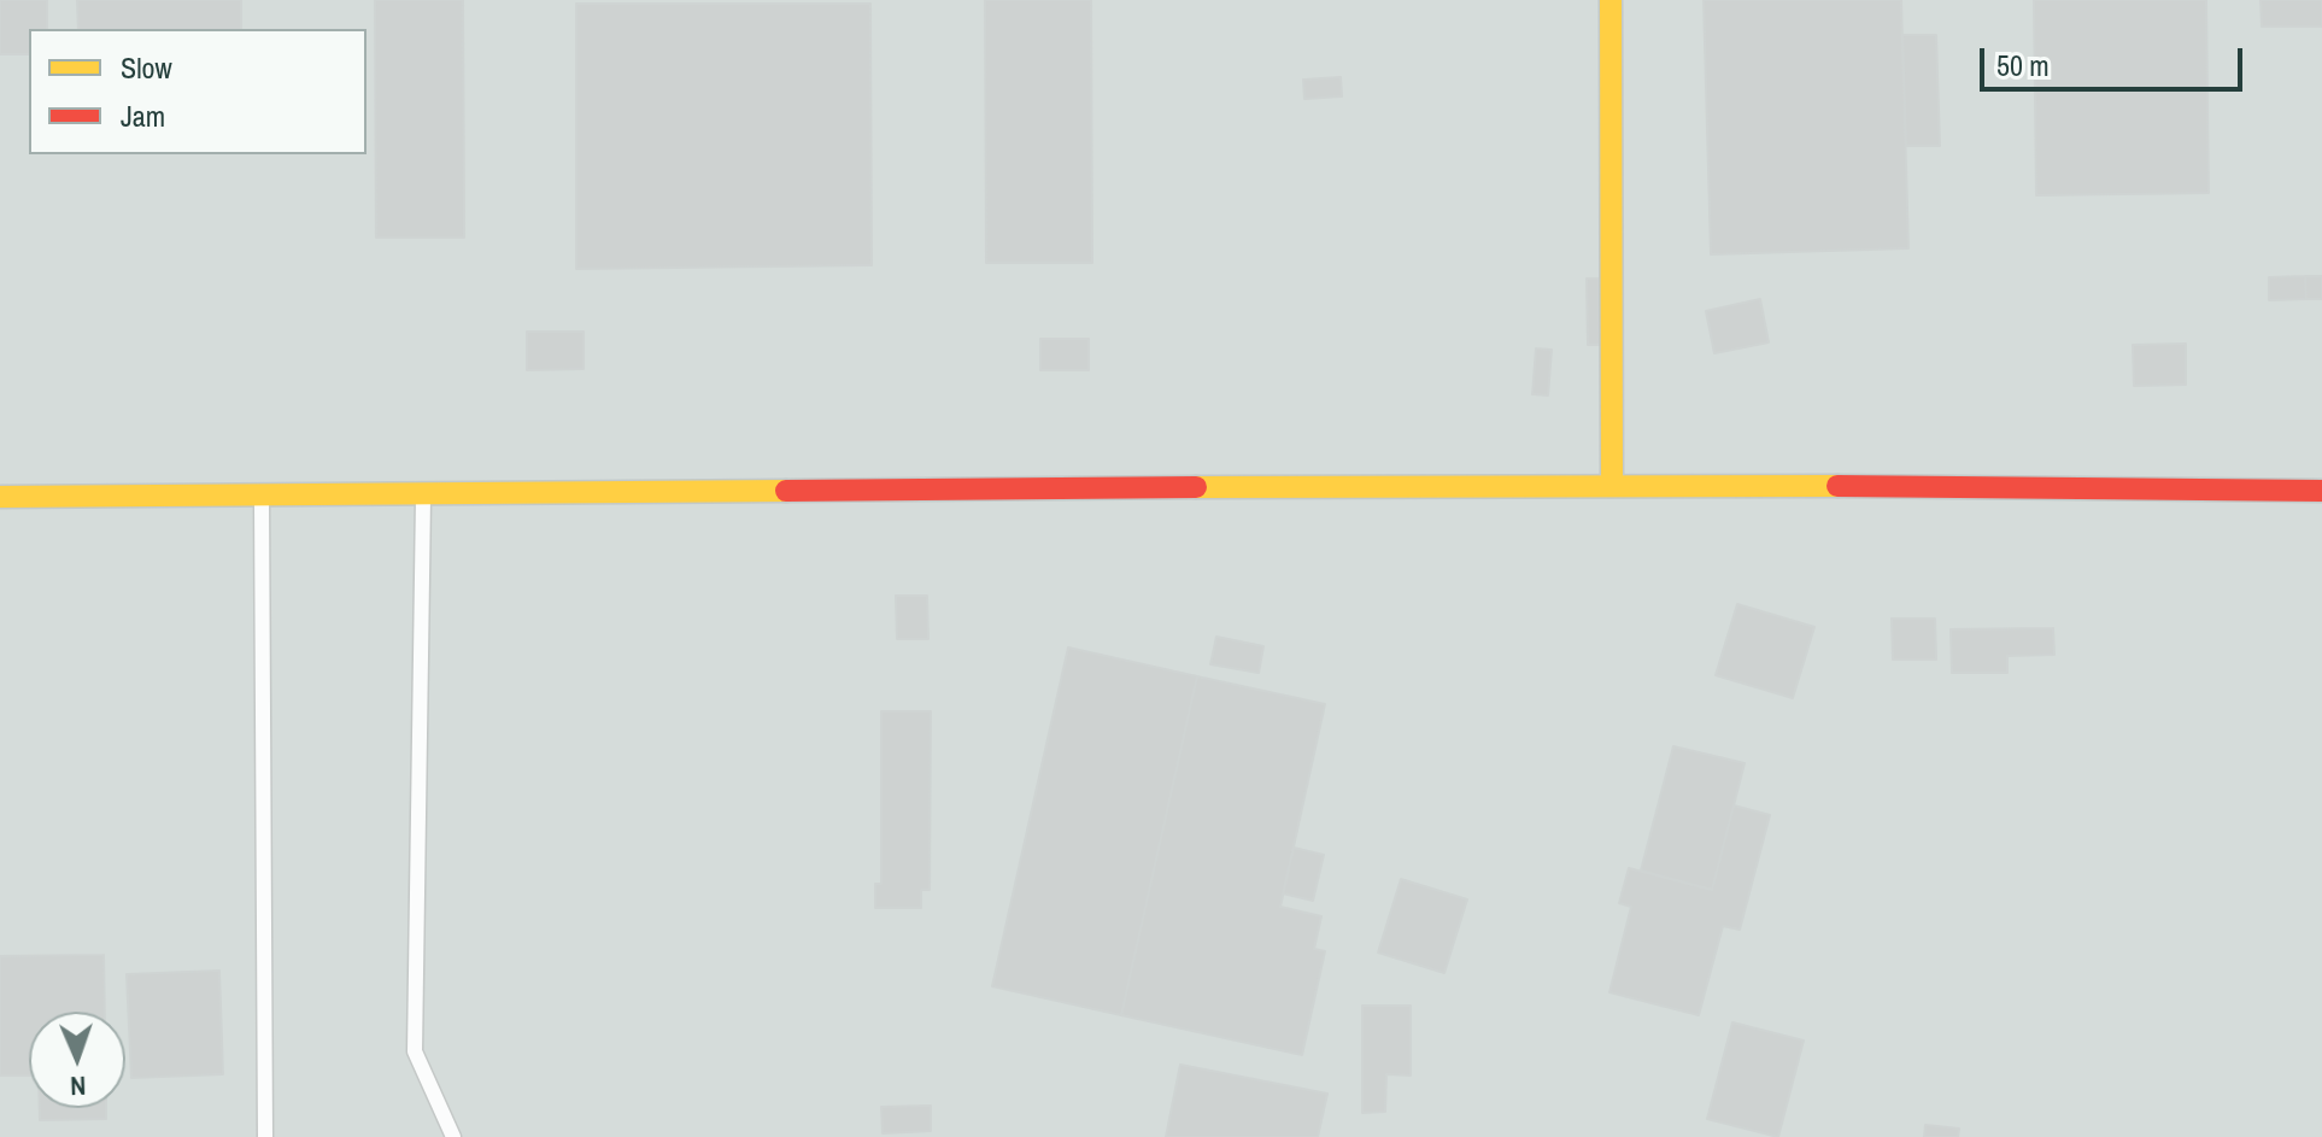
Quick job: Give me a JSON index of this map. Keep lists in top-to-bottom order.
{
  "legend": ["Slow", "Jam"],
  "scale_bar": "50 m",
  "north": "bottom"
}
